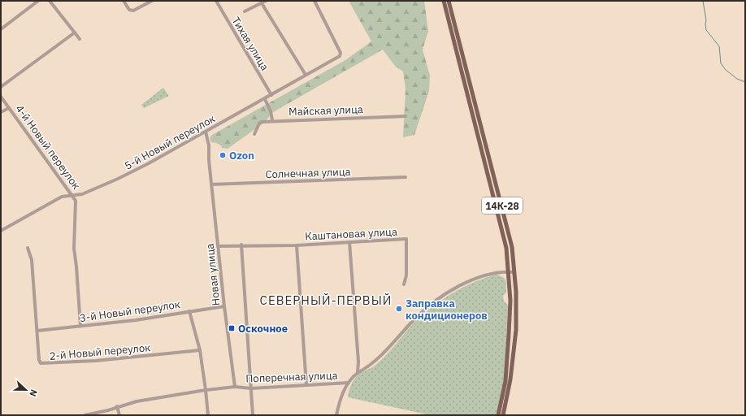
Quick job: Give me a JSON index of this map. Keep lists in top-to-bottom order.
{
  "streets": {
    "main road": ["14К-28"],
    "street": [
      "Тихая улица",
      "Майская улица",
      "5-й Новый переулок",
      "4-й Новый переулок",
      "Солнечная улица",
      "Каштановая улица",
      "Новая улица",
      "3-й Новый переулок",
      "2-й Новый переулок",
      "Поперечная улица"
    ]
  },
  "crossings": [
    ["Тихая улица", "5-й Новый переулок"],
    ["5-й Новый переулок", "4-й Новый переулок"],
    ["5-й Новый переулок", "Новая улица"],
    ["4-й Новый переулок", "3-й Новый переулок"],
    ["Солнечная улица", "Новая улица"],
    ["Каштановая улица", "Новая улица"],
    ["Каштановая улица", "Поперечная улица"],
    ["Новая улица", "3-й Новый переулок"],
    ["Новая улица", "Поперечная улица"],
    ["3-й Новый переулок", "2-й Новый переулок"]
  ],
  "districts": ["СЕВЕРНЫЙ-ПЕРВЫЙ"],
  "places": {
    "other": ["Ozon", "Заправка кондиционеров"],
    "transit": ["Оскочное"]
  },
  "north": "right"
}
